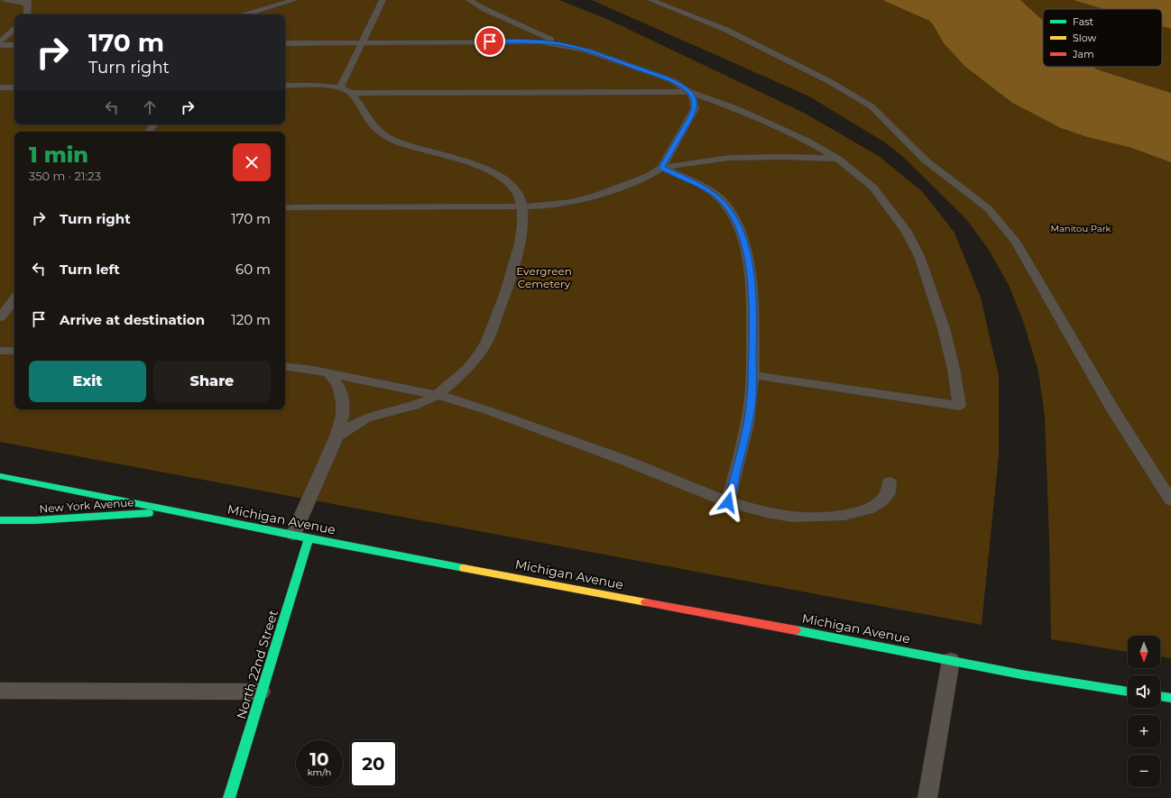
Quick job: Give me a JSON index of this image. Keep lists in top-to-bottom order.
{
  "streets": {
    "street": ["New York Avenue", "Michigan Avenue", "North 22nd Street"]
  },
  "crossings": [
    ["New York Avenue", "Michigan Avenue"],
    ["Michigan Avenue", "North 22nd Street"]
  ],
  "parks": ["Manitou Park", "Evergreen Cemetery"],
  "legend": ["Fast", "Slow", "Jam"],
  "north": "bottom",
  "page": {
    "turn": ["170 m", "Turn right"],
    "heading": ["1 min", "350 m · 21:23"],
    "list": [
      {
        "name": "Turn right",
        "value": "170 m"
      },
      {
        "name": "Turn left",
        "value": "60 m"
      },
      {
        "name": "Arrive at destination",
        "value": "120 m"
      }
    ],
    "buttons": ["Exit", "Share"],
    "map_buttons": ["+", "−"],
    "speed": "10 km/h",
    "limit": "20"
  }
}
